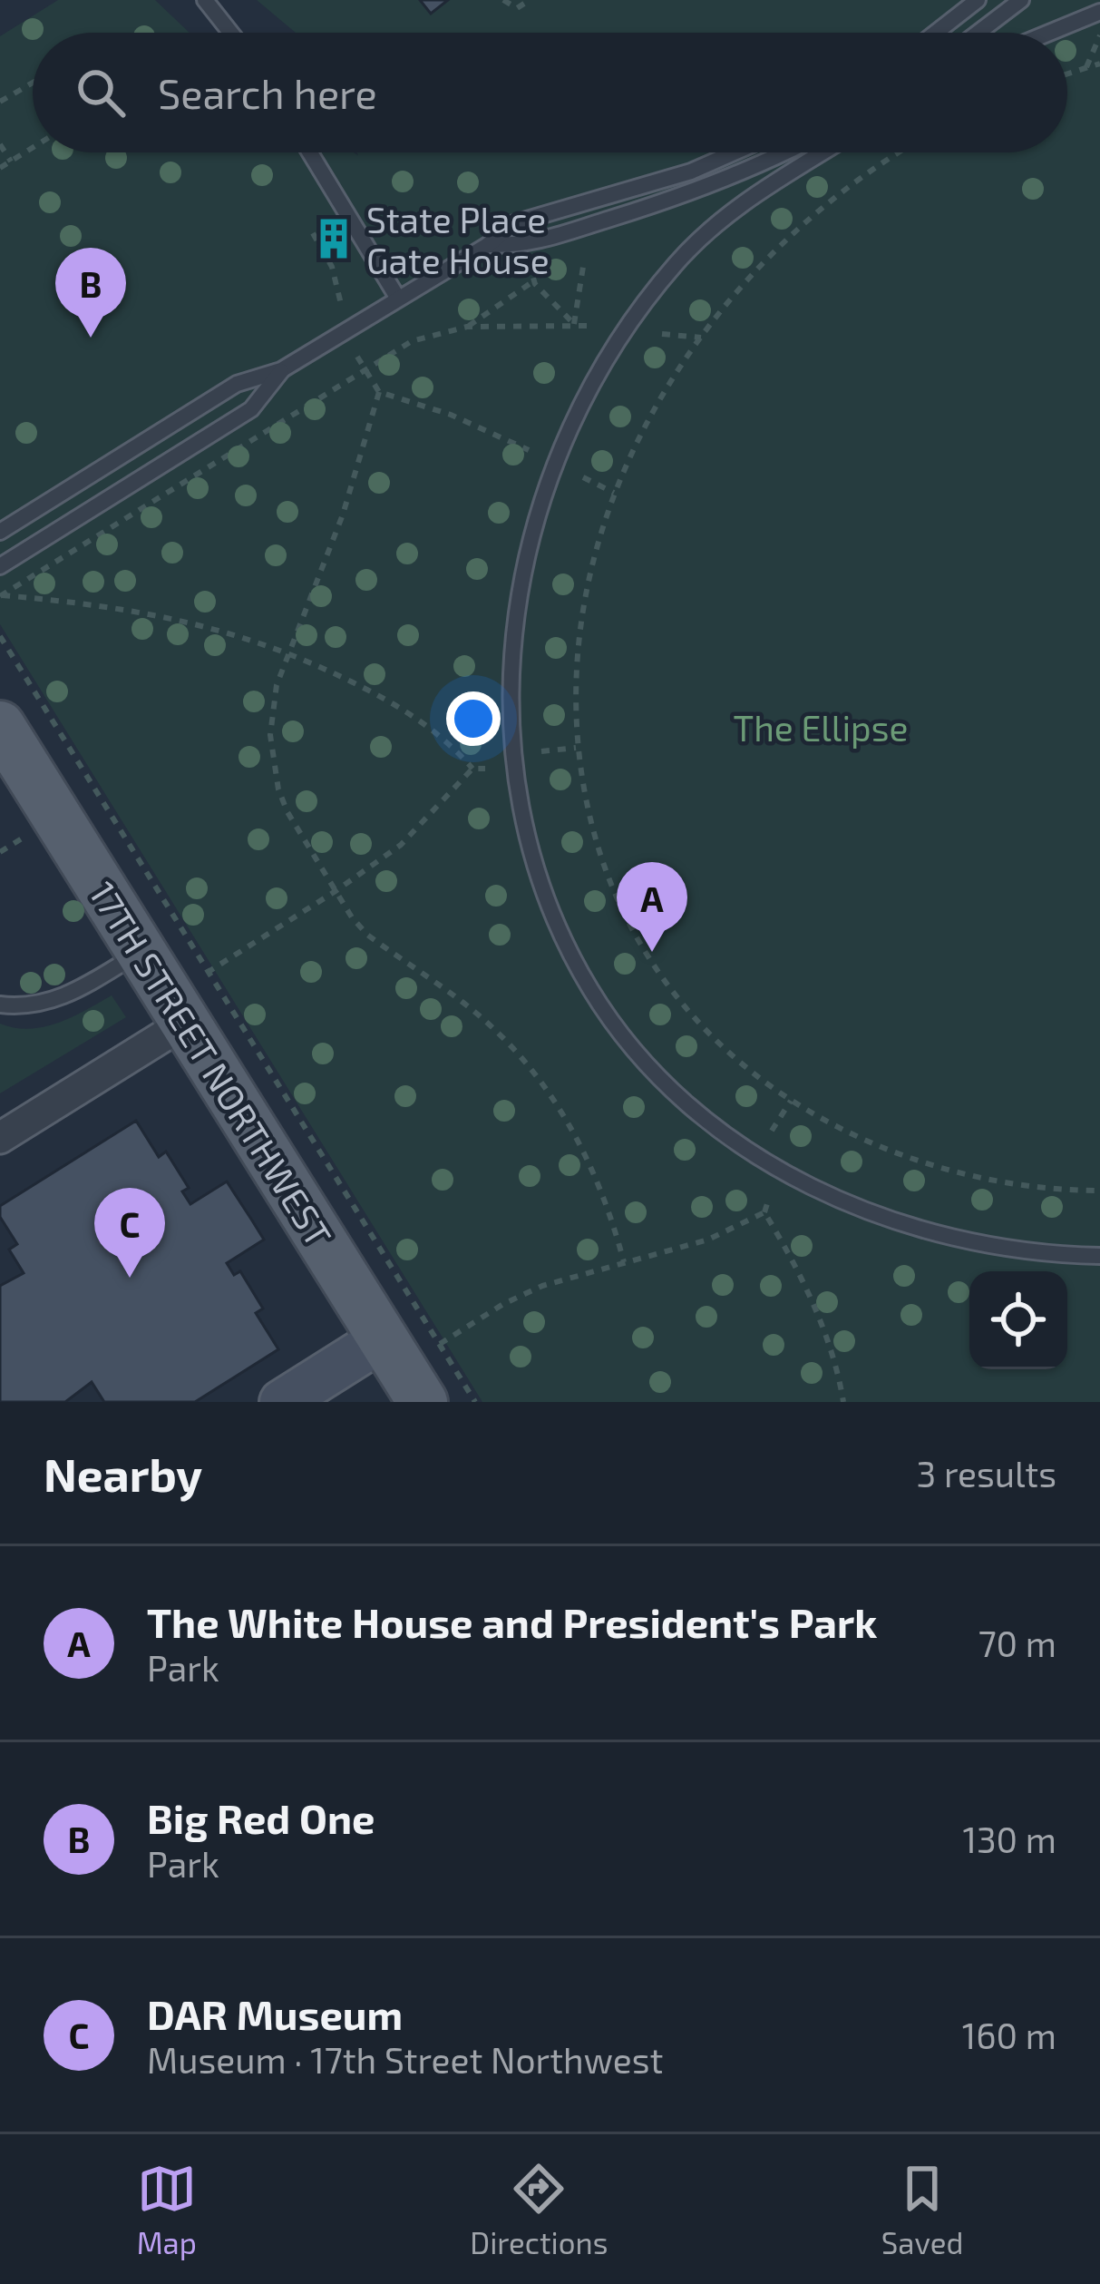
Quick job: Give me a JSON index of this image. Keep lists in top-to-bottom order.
{
  "streets": {
    "main road": ["17TH STREET NORTHWEST"]
  },
  "parks": ["The Ellipse"],
  "places": {
    "building": ["State Place Gate House"]
  },
  "page": {
    "search": "Search here",
    "pins": ["B", "A", "C"],
    "heading": ["Nearby", "3 results"],
    "list": [
      {
        "mark": "A",
        "name": "The White House and President's Park",
        "note": "Park",
        "value": "70 m"
      },
      {
        "mark": "B",
        "name": "Big Red One",
        "note": "Park",
        "value": "130 m"
      },
      {
        "mark": "C",
        "name": "DAR Museum",
        "note": "Museum · 17th Street Northwest",
        "value": "160 m"
      }
    ],
    "nav": ["Map", "Directions", "Saved"]
  }
}
